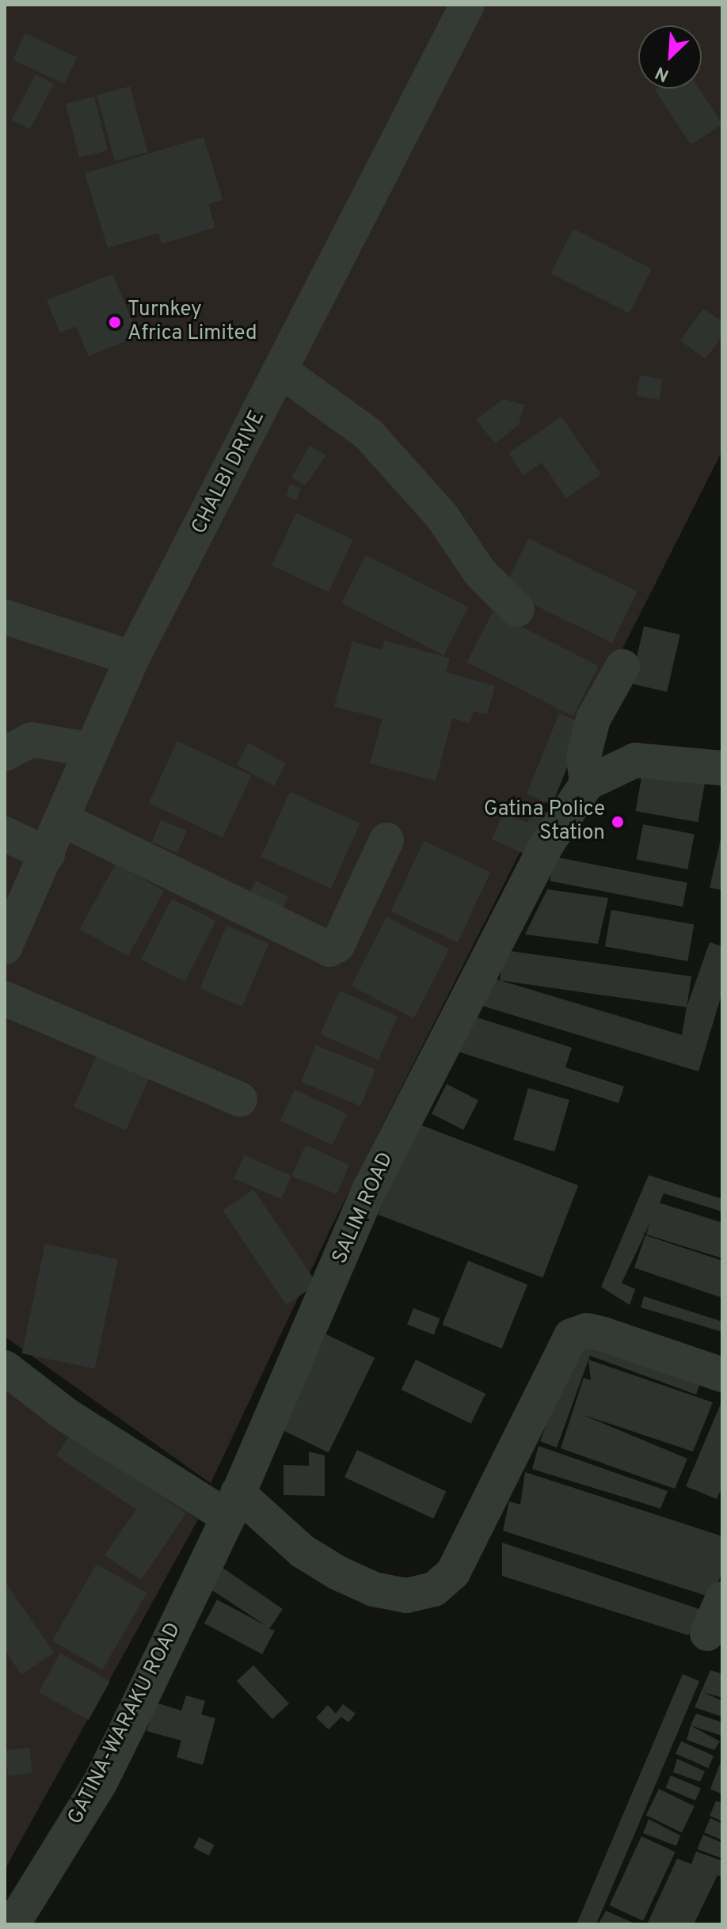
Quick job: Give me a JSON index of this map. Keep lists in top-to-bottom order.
{
  "streets": {
    "street": ["CHALBI DRIVE", "SALIM ROAD", "GATINA-WARAKU ROAD"]
  },
  "crossings": [
    ["SALIM ROAD", "GATINA-WARAKU ROAD"]
  ],
  "places": ["Turnkey Africa Limited", "Gatina Police Station"],
  "north": "bottom left"
}
